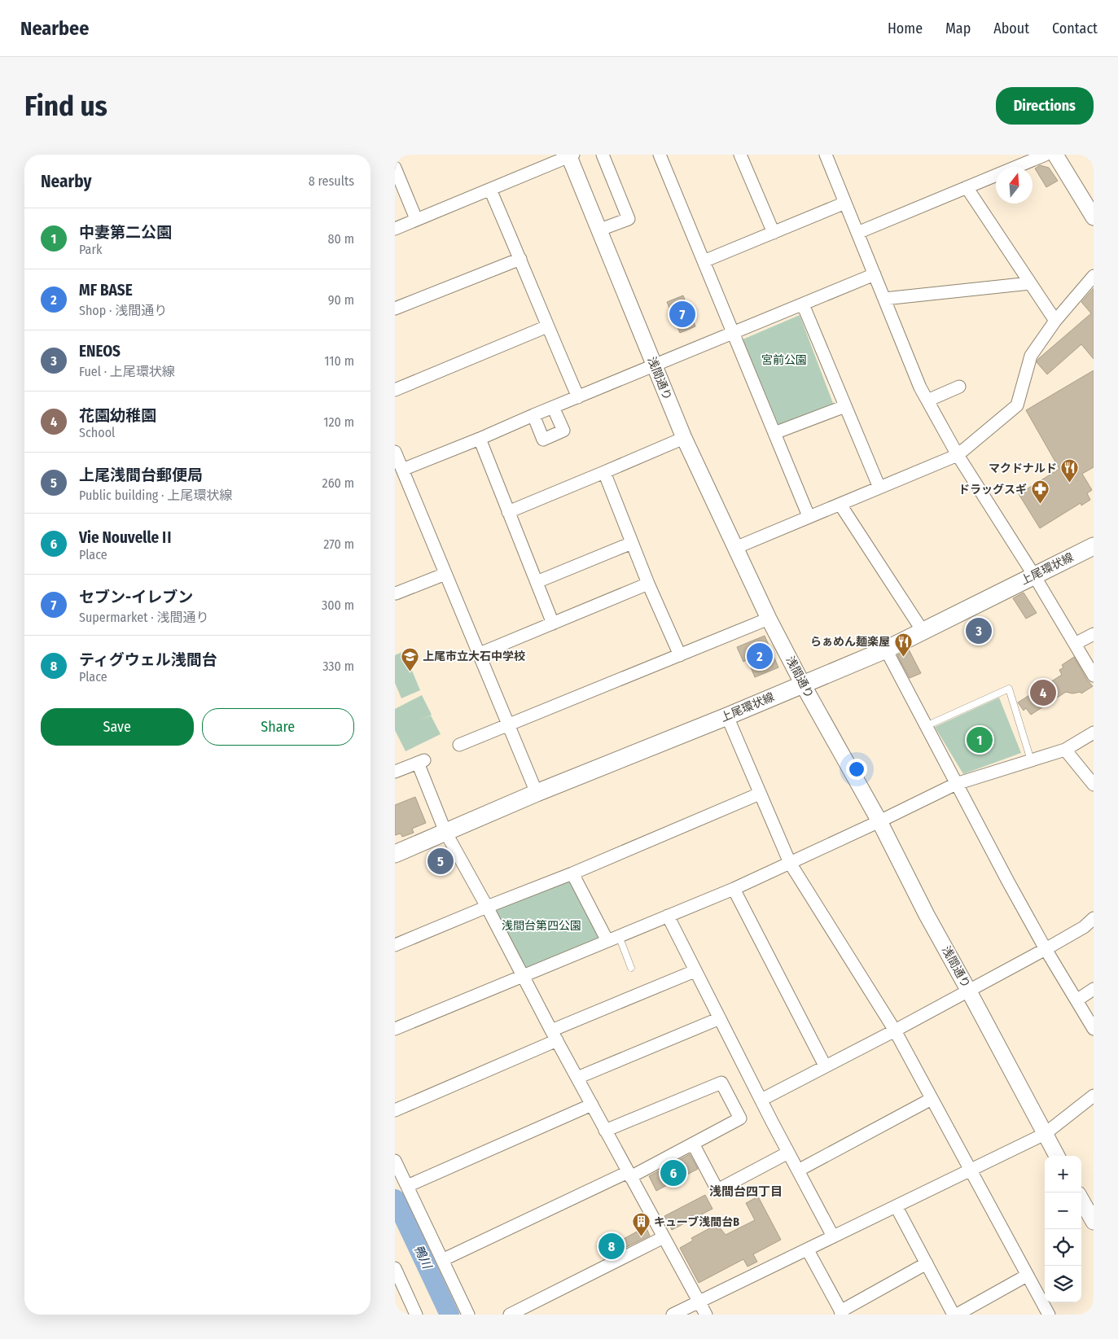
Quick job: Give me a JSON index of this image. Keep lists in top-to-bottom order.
{
  "streets": {
    "main road": ["上尾環状線"],
    "street": ["浅間通り"]
  },
  "crossings": [
    ["浅間通り", "上尾環状線"]
  ],
  "districts": ["浅間台四丁目"],
  "water": ["鴨川"],
  "parks": ["宮前公園", "浅間台第四公園"],
  "places": {
    "restaurant": ["マクドナルド", "らぁめん麺楽屋"],
    "pharmacy": ["ドラッグスギ"],
    "school or university": ["上尾市立大石中学校"],
    "building": ["キューブ浅間台B"]
  },
  "north": "top",
  "page": {
    "header": "Nearbee",
    "nav": [
      "Home",
      "Map",
      "About",
      "Contact"
    ],
    "buttons": [
      "Directions",
      ["Save", "Share"]
    ],
    "title": "Find us",
    "heading": ["Nearby", "8 results"],
    "list": [
      {
        "mark": "1",
        "name": "中妻第二公園",
        "note": "Park",
        "value": "80 m"
      },
      {
        "mark": "2",
        "name": "MF BASE",
        "note": "Shop · 浅間通り",
        "value": "90 m"
      },
      {
        "mark": "3",
        "name": "ENEOS",
        "note": "Fuel · 上尾環状線",
        "value": "110 m"
      },
      {
        "mark": "4",
        "name": "花園幼稚園",
        "note": "School",
        "value": "120 m"
      },
      {
        "mark": "5",
        "name": "上尾浅間台郵便局",
        "note": "Public building · 上尾環状線",
        "value": "260 m"
      },
      {
        "mark": "6",
        "name": "Vie NouvelleⅡ",
        "note": "Place",
        "value": "270 m"
      },
      {
        "mark": "7",
        "name": "セブン-イレブン",
        "note": "Supermarket · 浅間通り",
        "value": "300 m"
      },
      {
        "mark": "8",
        "name": "ティグウェル浅間台",
        "note": "Place",
        "value": "330 m"
      }
    ],
    "pins": [
      "7",
      "3",
      "2",
      "4",
      "1",
      "5",
      "6",
      "8"
    ],
    "map_buttons": ["+", "−"]
  }
}
